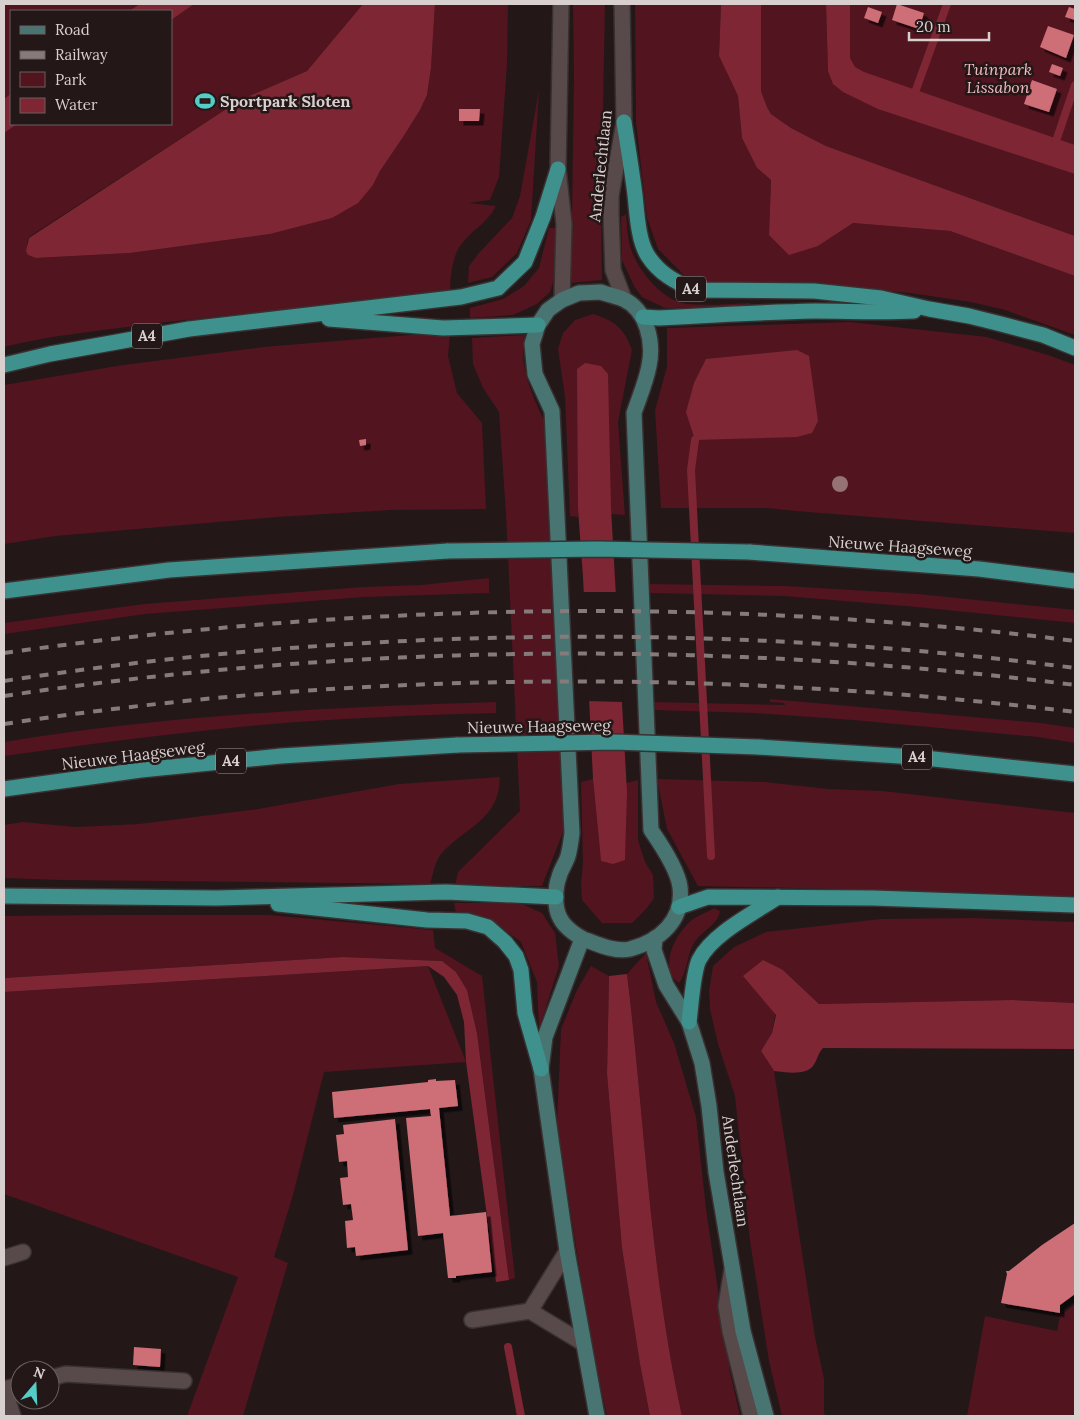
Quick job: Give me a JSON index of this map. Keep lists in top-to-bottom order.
{
  "streets": {
    "highway": ["A4", "Nieuwe Haagseweg"],
    "main road": ["Anderlechtlaan"]
  },
  "crossings": [
    ["Anderlechtlaan", "A4"]
  ],
  "parks": ["Tuinpark Lissabon"],
  "places": {
    "sports": ["Sportpark Sloten"]
  },
  "legend": [
    "Road",
    "Railway",
    "Park",
    "Water"
  ],
  "scale_bar": "20 m",
  "north": "top"
}
